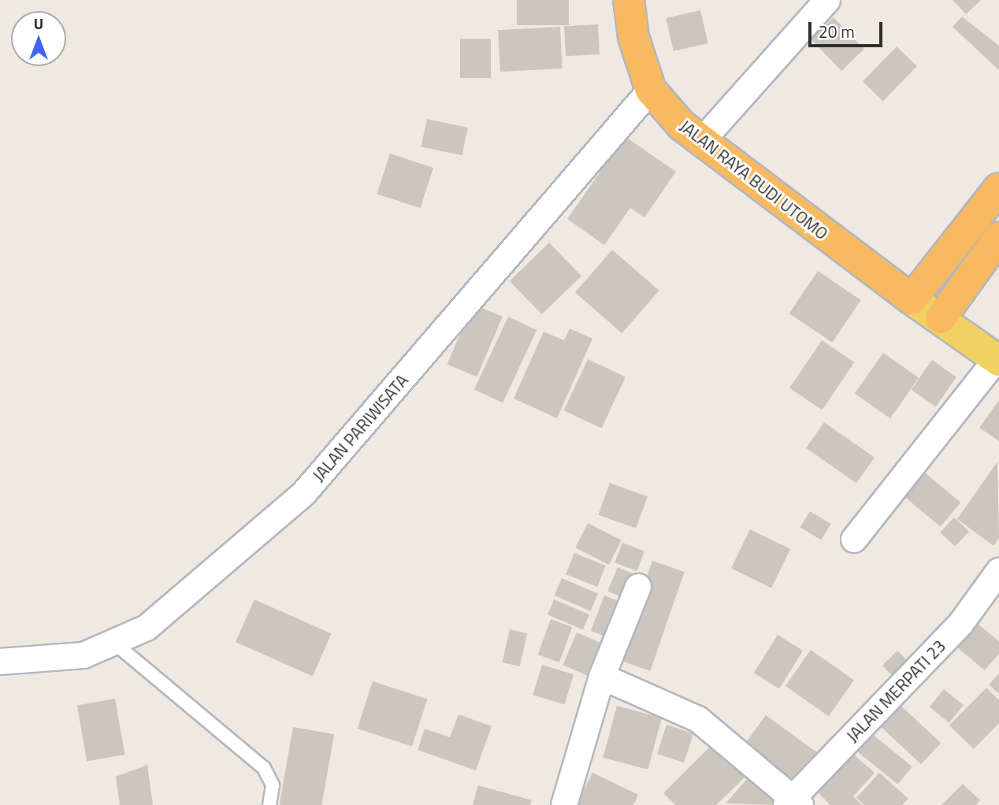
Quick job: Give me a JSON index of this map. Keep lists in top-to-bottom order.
{
  "streets": {
    "highway": ["JALAN RAYA BUDI UTOMO"],
    "street": ["JALAN PARIWISATA", "JALAN MERPATI 23"]
  },
  "crossings": [
    ["JALAN RAYA BUDI UTOMO", "JALAN PARIWISATA"]
  ],
  "scale_bar": "20 m",
  "north": "top"
}
